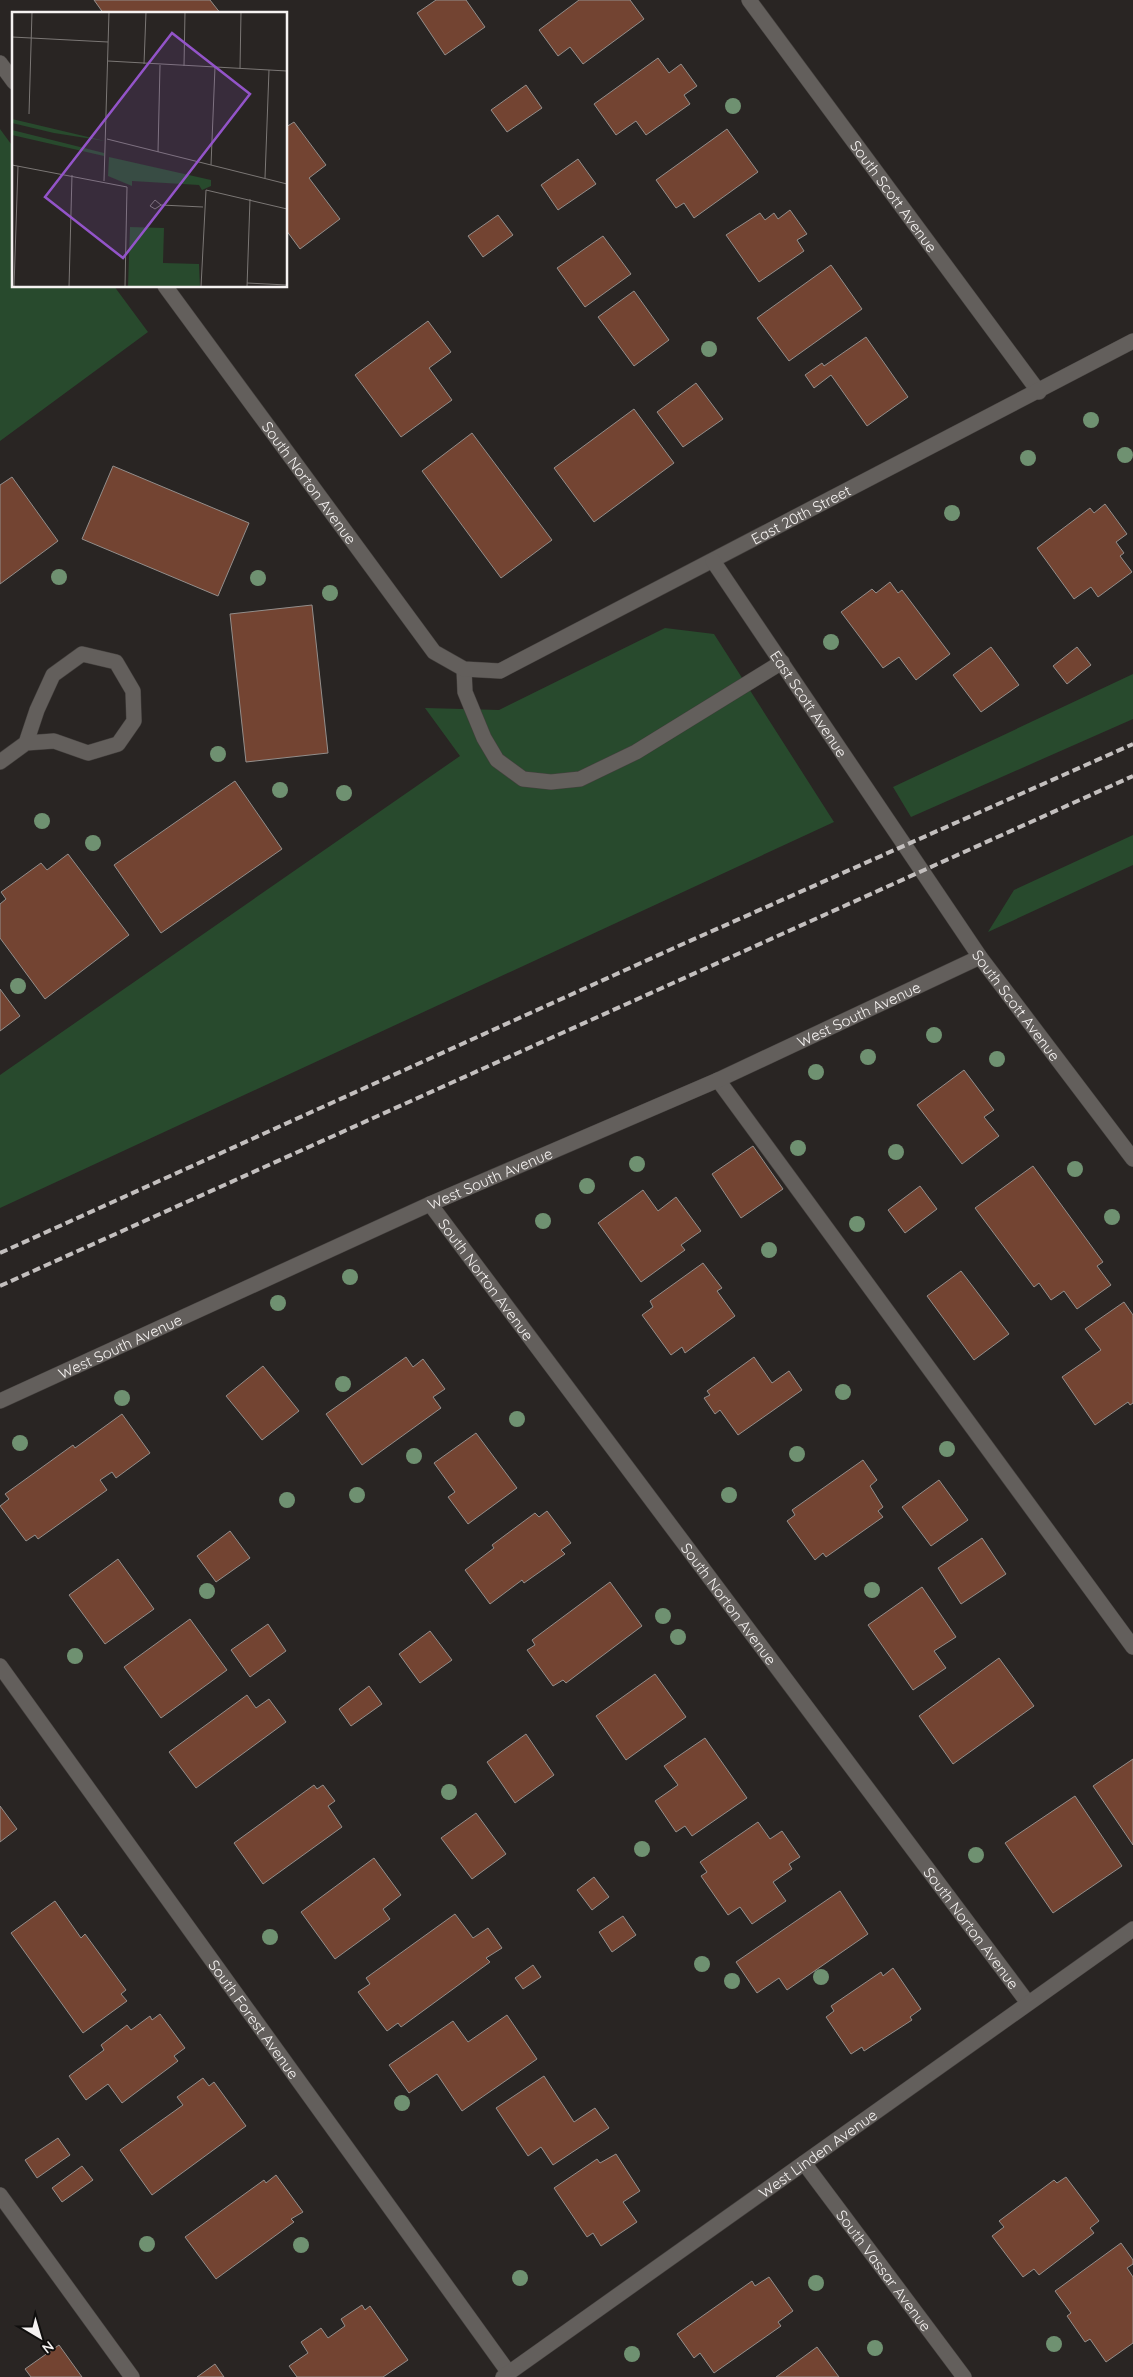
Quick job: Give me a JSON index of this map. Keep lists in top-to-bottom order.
{
  "streets": {
    "street": [
      "South Scott Avenue",
      "South Norton Avenue",
      "East 20th Street",
      "East Scott Avenue",
      "West South Avenue",
      "South Forest Avenue",
      "West Linden Avenue",
      "South Vassar Avenue"
    ]
  },
  "crossings": [
    ["South Scott Avenue", "East 20th Street"],
    ["South Scott Avenue", "East Scott Avenue"],
    ["South Scott Avenue", "West South Avenue"],
    ["South Norton Avenue", "East 20th Street"],
    ["South Norton Avenue", "West South Avenue"],
    ["South Norton Avenue", "West Linden Avenue"],
    ["East 20th Street", "East Scott Avenue"],
    ["South Forest Avenue", "West Linden Avenue"],
    ["West Linden Avenue", "South Vassar Avenue"]
  ],
  "north": "bottom right"
}
